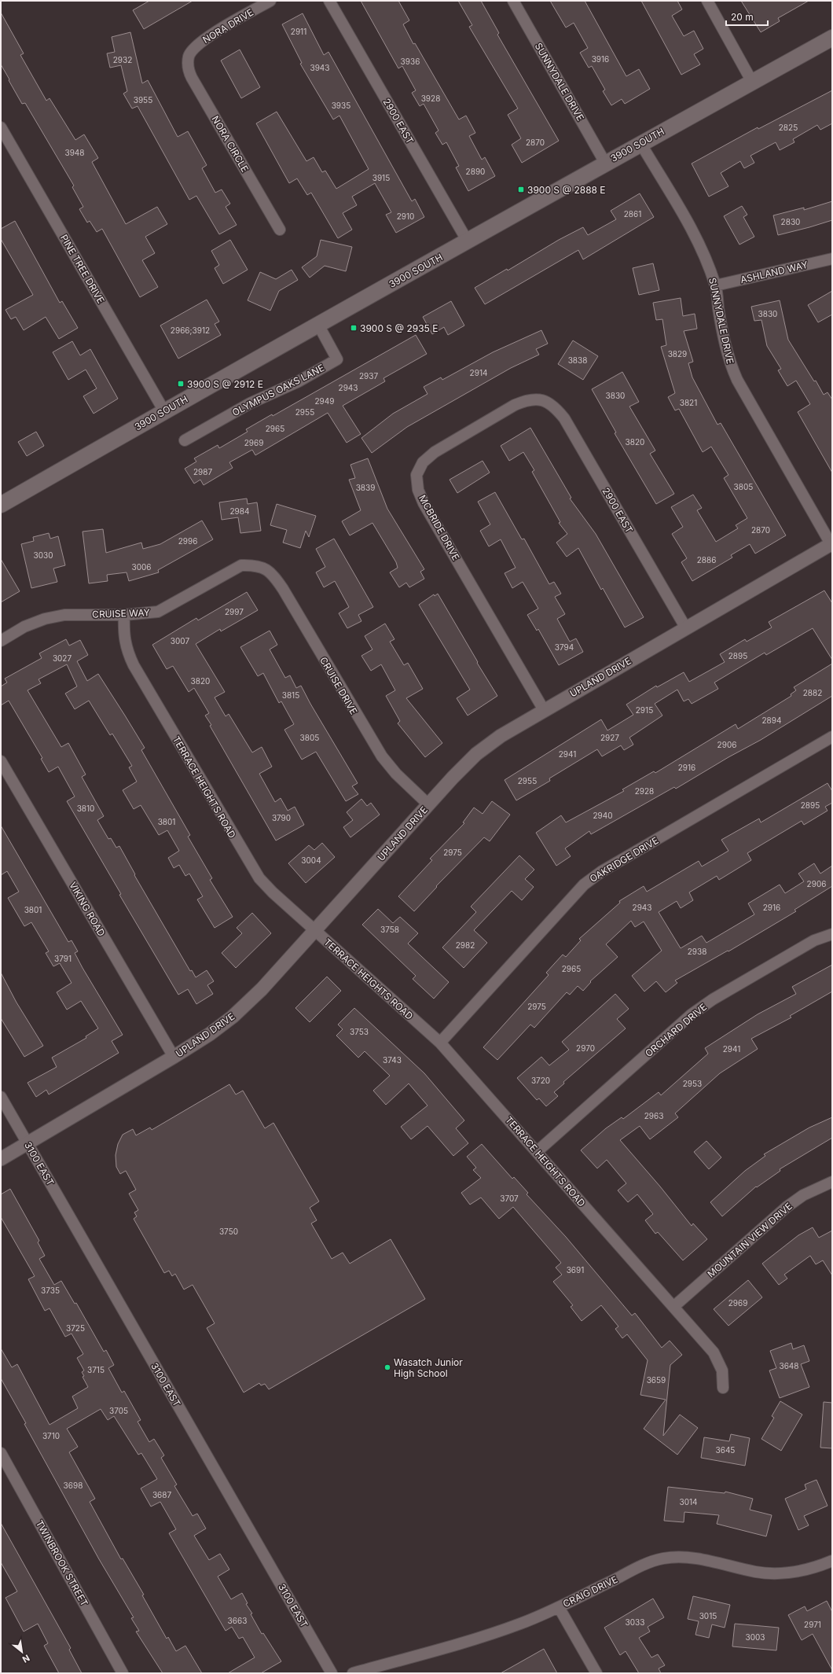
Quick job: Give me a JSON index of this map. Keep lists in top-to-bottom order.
{
  "streets": {
    "main road": ["3900 SOUTH"],
    "street": [
      "NORA DRIVE",
      "SUNNYDALE DRIVE",
      "2900 EAST",
      "NORA CIRCLE",
      "PINE TREE DRIVE",
      "ASHLAND WAY",
      "OLYMPUS OAKS LANE",
      "MCBRIDE DRIVE",
      "CRUISE WAY",
      "UPLAND DRIVE",
      "CRUISE DRIVE",
      "TERRACE HEIGHTS ROAD",
      "OAKRIDGE DRIVE",
      "VIKING ROAD",
      "ORCHARD DRIVE",
      "3100 EAST",
      "MOUNTAIN VIEW DRIVE",
      "TWINBROOK STREET",
      "CRAIG DRIVE"
    ]
  },
  "crossings": [
    ["NORA DRIVE", "NORA CIRCLE"],
    ["SUNNYDALE DRIVE", "3900 SOUTH"],
    ["SUNNYDALE DRIVE", "ASHLAND WAY"],
    ["SUNNYDALE DRIVE", "UPLAND DRIVE"],
    ["2900 EAST", "3900 SOUTH"],
    ["2900 EAST", "MCBRIDE DRIVE"],
    ["2900 EAST", "UPLAND DRIVE"],
    ["3900 SOUTH", "PINE TREE DRIVE"],
    ["3900 SOUTH", "OLYMPUS OAKS LANE"],
    ["MCBRIDE DRIVE", "UPLAND DRIVE"],
    ["CRUISE WAY", "CRUISE DRIVE"],
    ["CRUISE WAY", "TERRACE HEIGHTS ROAD"],
    ["UPLAND DRIVE", "CRUISE DRIVE"],
    ["UPLAND DRIVE", "TERRACE HEIGHTS ROAD"],
    ["UPLAND DRIVE", "VIKING ROAD"],
    ["UPLAND DRIVE", "3100 EAST"],
    ["TERRACE HEIGHTS ROAD", "OAKRIDGE DRIVE"],
    ["TERRACE HEIGHTS ROAD", "ORCHARD DRIVE"],
    ["TERRACE HEIGHTS ROAD", "MOUNTAIN VIEW DRIVE"]
  ],
  "places": {
    "transit": ["3900 S @ 2888 E", "3900 S @ 2935 E", "3900 S @ 2912 E"],
    "other": ["Wasatch Junior High School"]
  },
  "house_numbers": [
    "2911",
    "3916",
    "2932",
    "3936",
    "3943",
    "3928",
    "3955",
    "3935",
    "2825",
    "2870",
    "3948",
    "2890",
    "3915",
    "2861",
    "2910",
    "2830",
    "3830",
    "2966;3912",
    "3829",
    "3838",
    "2914",
    "2937",
    "2943",
    "3830",
    "2949",
    "3821",
    "2955",
    "2965",
    "3820",
    "2969",
    "2987",
    "3805",
    "3839",
    "2984",
    "2870",
    "2996",
    "3030",
    "2886",
    "3006",
    "2997",
    "3007",
    "3794",
    "2895",
    "3027",
    "3820",
    "2882",
    "3815",
    "2915",
    "2894",
    "3805",
    "2927",
    "2906",
    "2941",
    "2916",
    "2955",
    "2928",
    "2895",
    "3810",
    "2940",
    "3790",
    "3801",
    "2975",
    "3004",
    "2906",
    "2943",
    "2916",
    "3801",
    "3758",
    "2982",
    "2938",
    "3791",
    "2965",
    "2975",
    "3753",
    "2970",
    "2941",
    "3743",
    "3720",
    "2953",
    "2963",
    "3707",
    "3750",
    "3691",
    "3735",
    "2969",
    "3725",
    "3648",
    "3715",
    "3659",
    "3705",
    "3710",
    "3645",
    "3698",
    "3687",
    "3014",
    "3015",
    "3663",
    "3033",
    "2971",
    "3003"
  ],
  "scale_bar": "20 m",
  "north": "bottom right"
}
